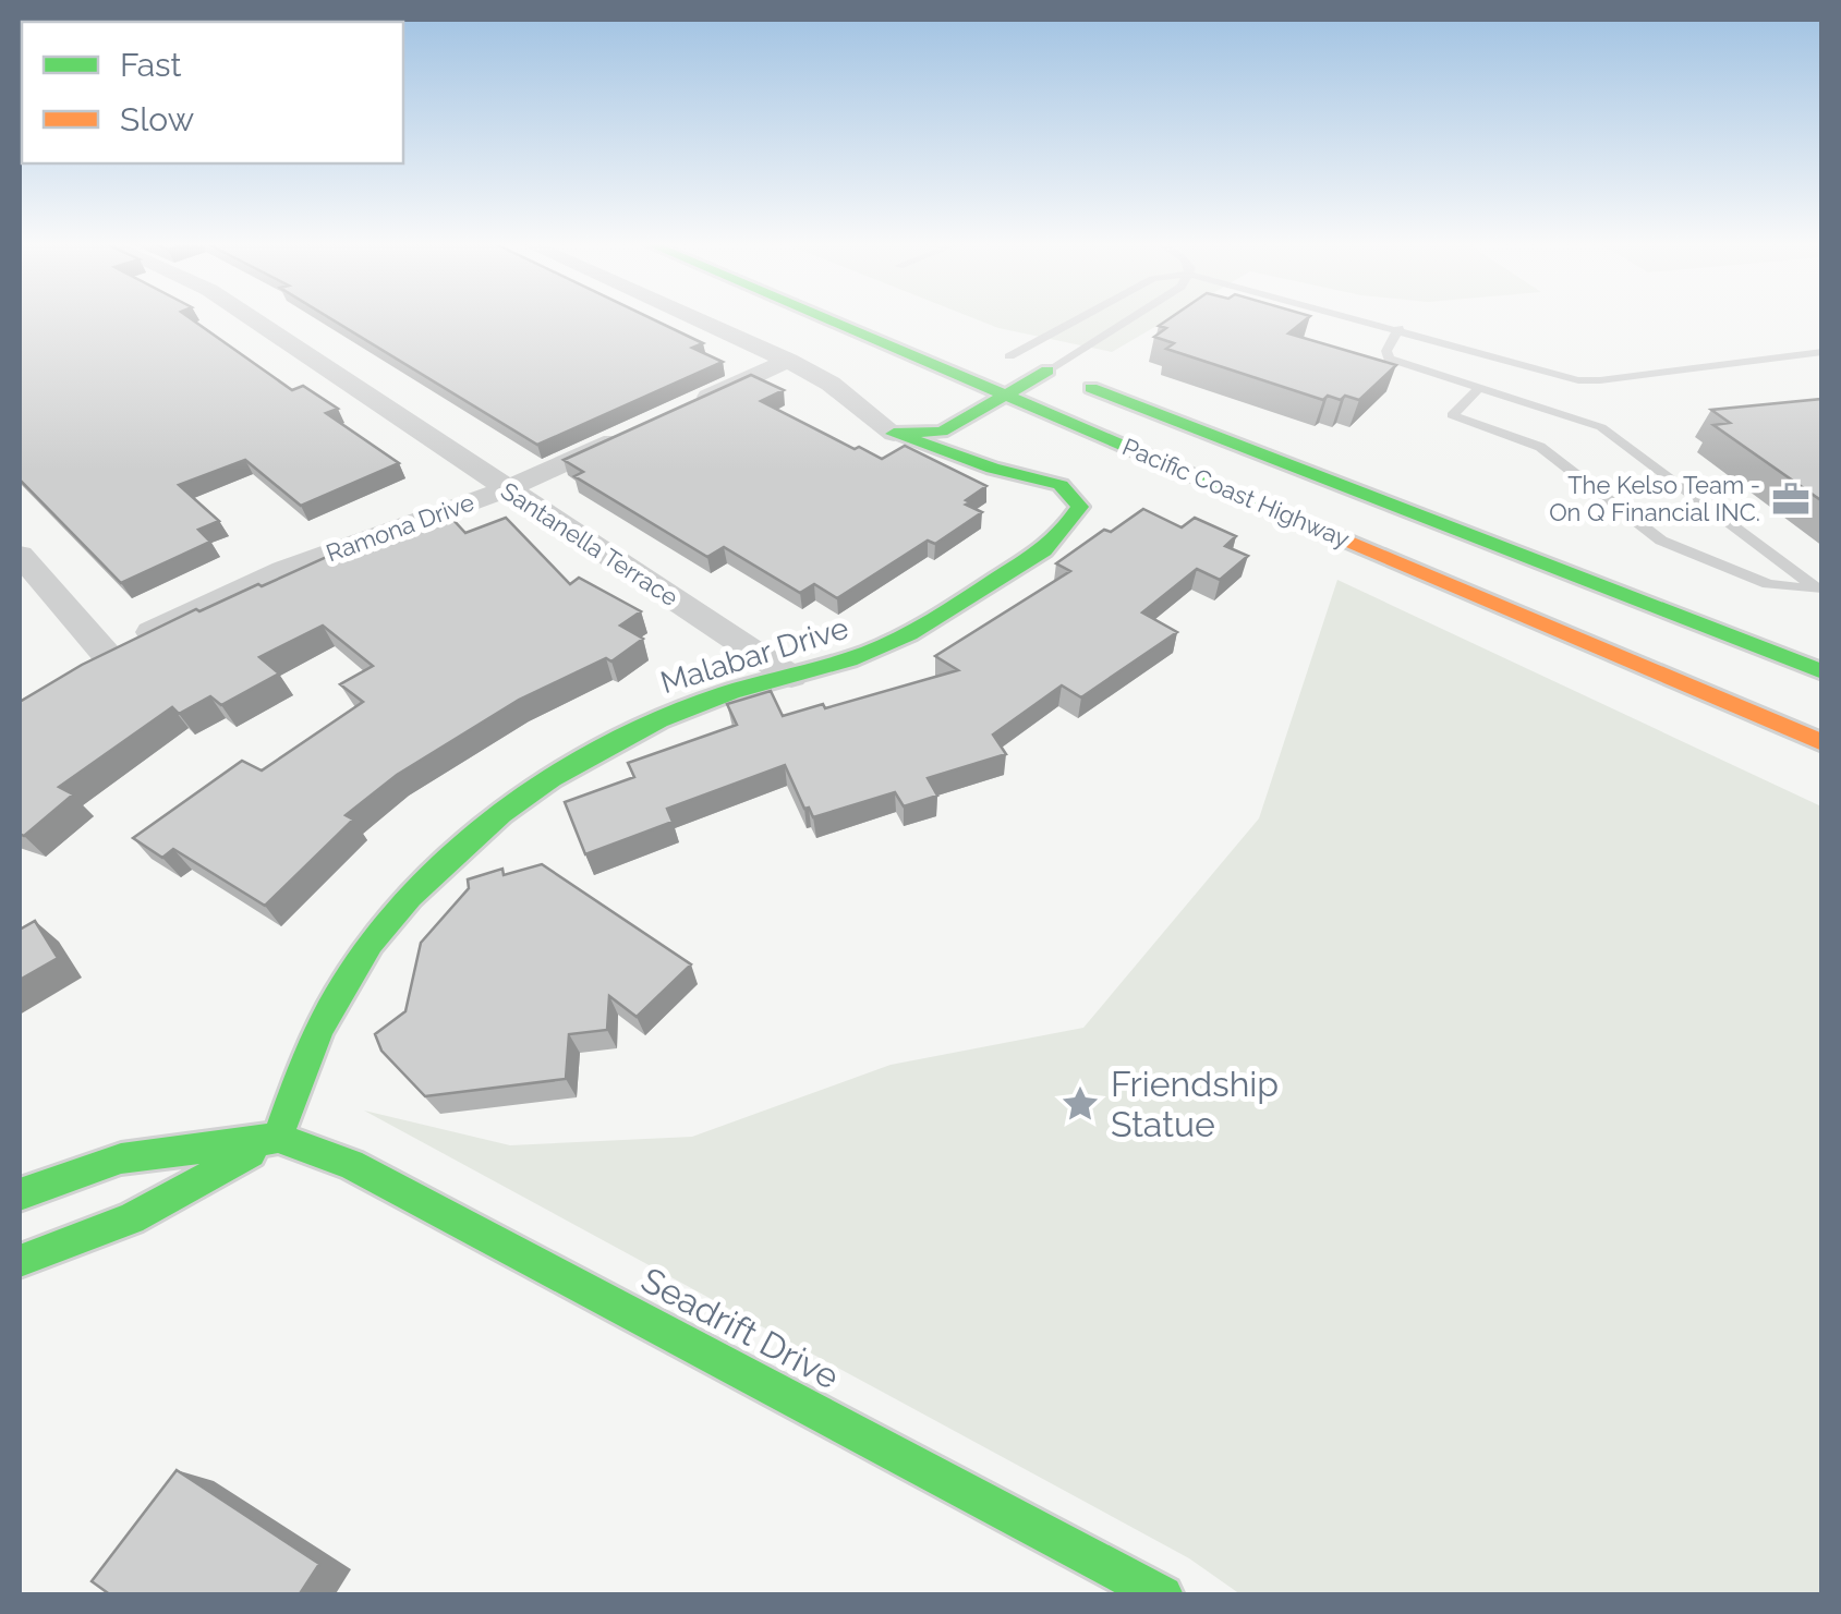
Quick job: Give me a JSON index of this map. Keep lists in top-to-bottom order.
{
  "streets": {
    "main road": ["Pacific Coast Highway", "Malabar Drive", "Seadrift Drive"],
    "street": ["Ramona Drive", "Santanella Terrace"]
  },
  "crossings": [
    ["Ramona Drive", "Santanella Terrace"],
    ["Santanella Terrace", "Malabar Drive"],
    ["Malabar Drive", "Seadrift Drive"]
  ],
  "places": {
    "office": ["The Kelso Team - On Q Financial INC."],
    "place": ["Friendship Statue"]
  },
  "legend": ["Fast", "Slow"]
}
